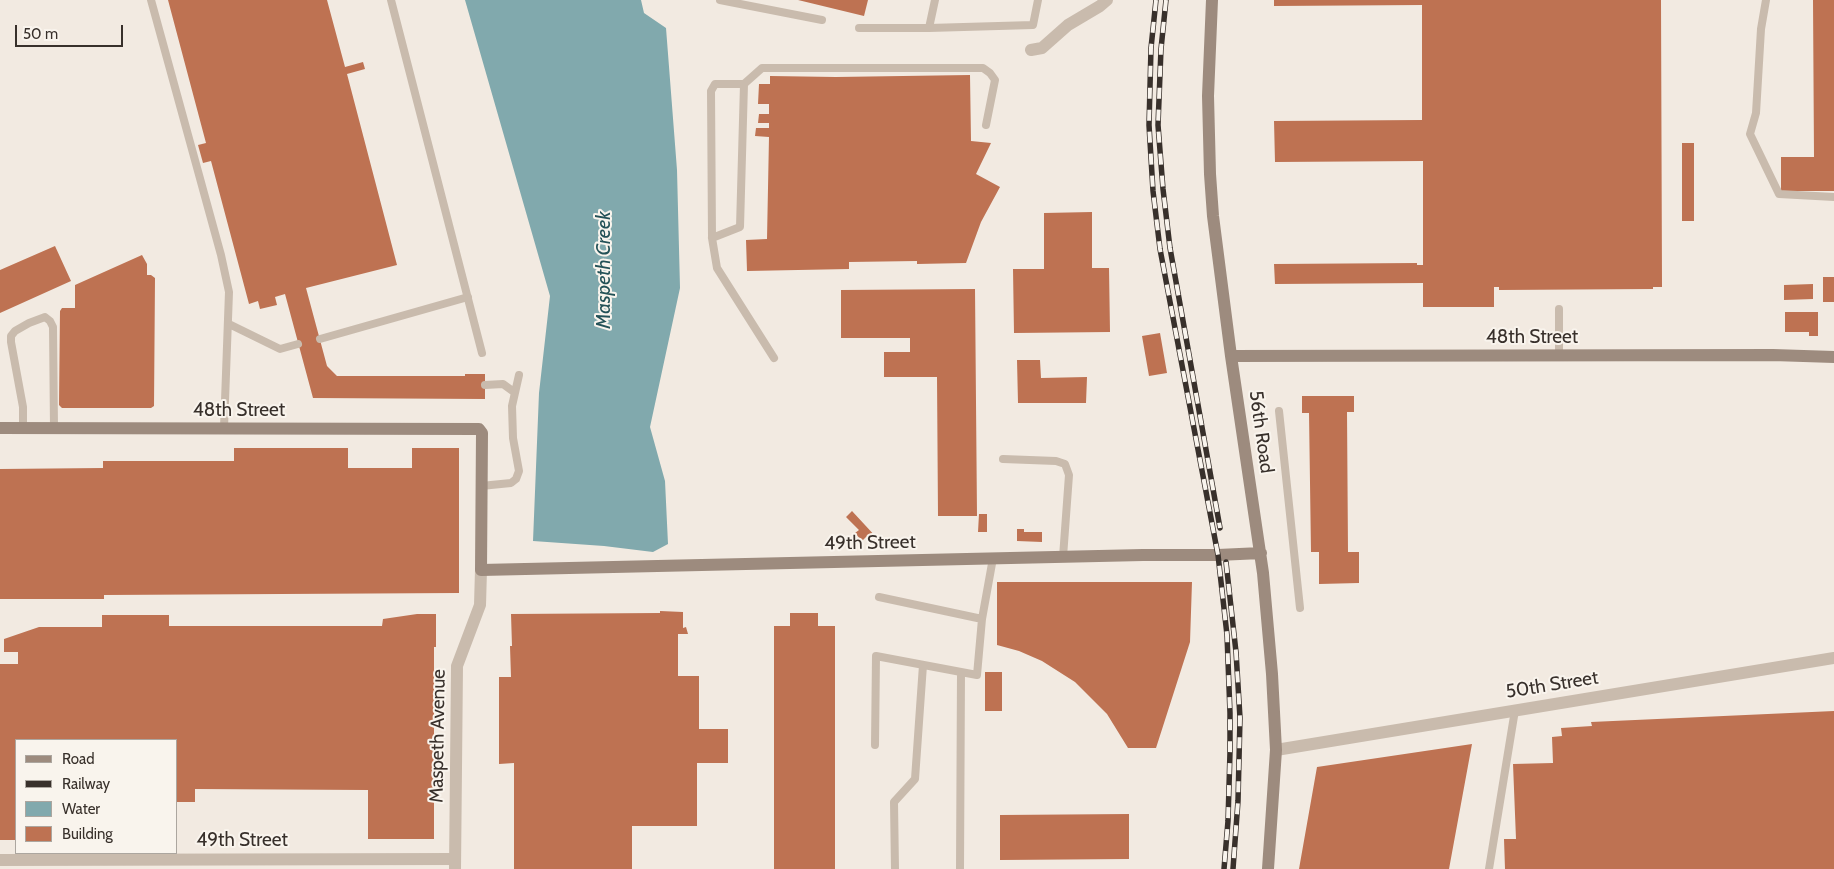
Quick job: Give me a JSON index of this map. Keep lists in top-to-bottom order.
{
  "streets": {
    "main road": [
      "48th Street",
      "56th Road",
      "49th Street",
      "Maspeth Avenue"
    ],
    "street": ["50th Street"]
  },
  "crossings": [
    ["48th Street", "56th Road"],
    ["48th Street", "Maspeth Avenue"],
    ["56th Road", "49th Street"],
    ["56th Road", "50th Street"],
    ["49th Street", "Maspeth Avenue"]
  ],
  "water": ["Maspeth Creek"],
  "legend": [
    "Road",
    "Railway",
    "Water",
    "Building"
  ],
  "scale_bar": "50 m"
}
